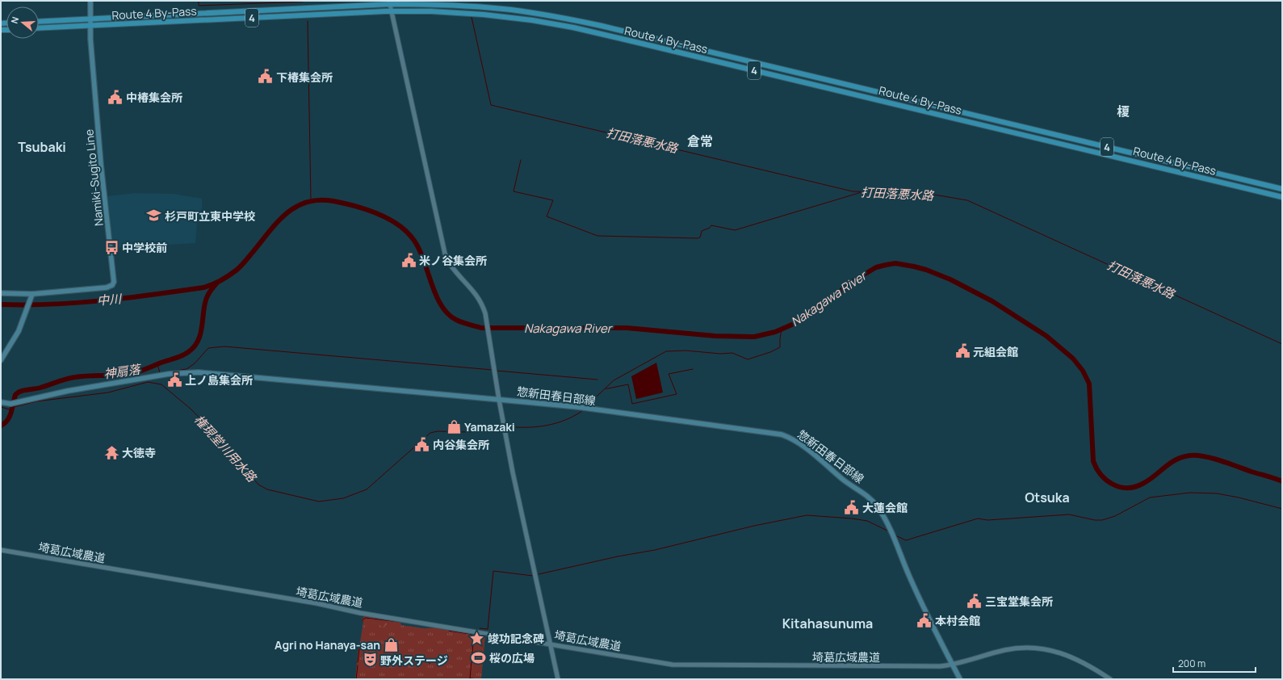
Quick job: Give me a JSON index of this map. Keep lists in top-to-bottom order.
{
  "streets": {
    "highway": ["Route 4 By-Pass", "4"],
    "main road": ["Namiki-Sugito Line", "惣新田春日部線"],
    "street": ["埼葛広域農道"]
  },
  "crossings": [
    ["Route 4 By-Pass", "Namiki-Sugito Line"],
    ["惣新田春日部線", "埼葛広域農道"]
  ],
  "districts": [
    "榎",
    "倉常",
    "Tsubaki",
    "Otsuka",
    "Kitahasunuma"
  ],
  "water": [
    "打田落悪水路",
    "Nakagawa River",
    "中川",
    "神扇落",
    "権現堂川用水路"
  ],
  "places": {
    "public building": [
      "下椿集会所",
      "中椿集会所",
      "米ノ谷集会所",
      "元組会館",
      "上ノ島集会所",
      "内谷集会所",
      "大蓮会館",
      "三宝堂集会所",
      "本村会館"
    ],
    "school or university": ["杉戸町立東中学校"],
    "bus stop": ["中学校前"],
    "shop": ["Yamazaki", "Agri no Hanaya-san"],
    "temple": ["大徳寺"],
    "place": ["竣功記念碑"],
    "sports": ["桜の広場"],
    "theatre": ["野外ステージ"]
  },
  "scale_bar": "200 m",
  "north": "left"
}
